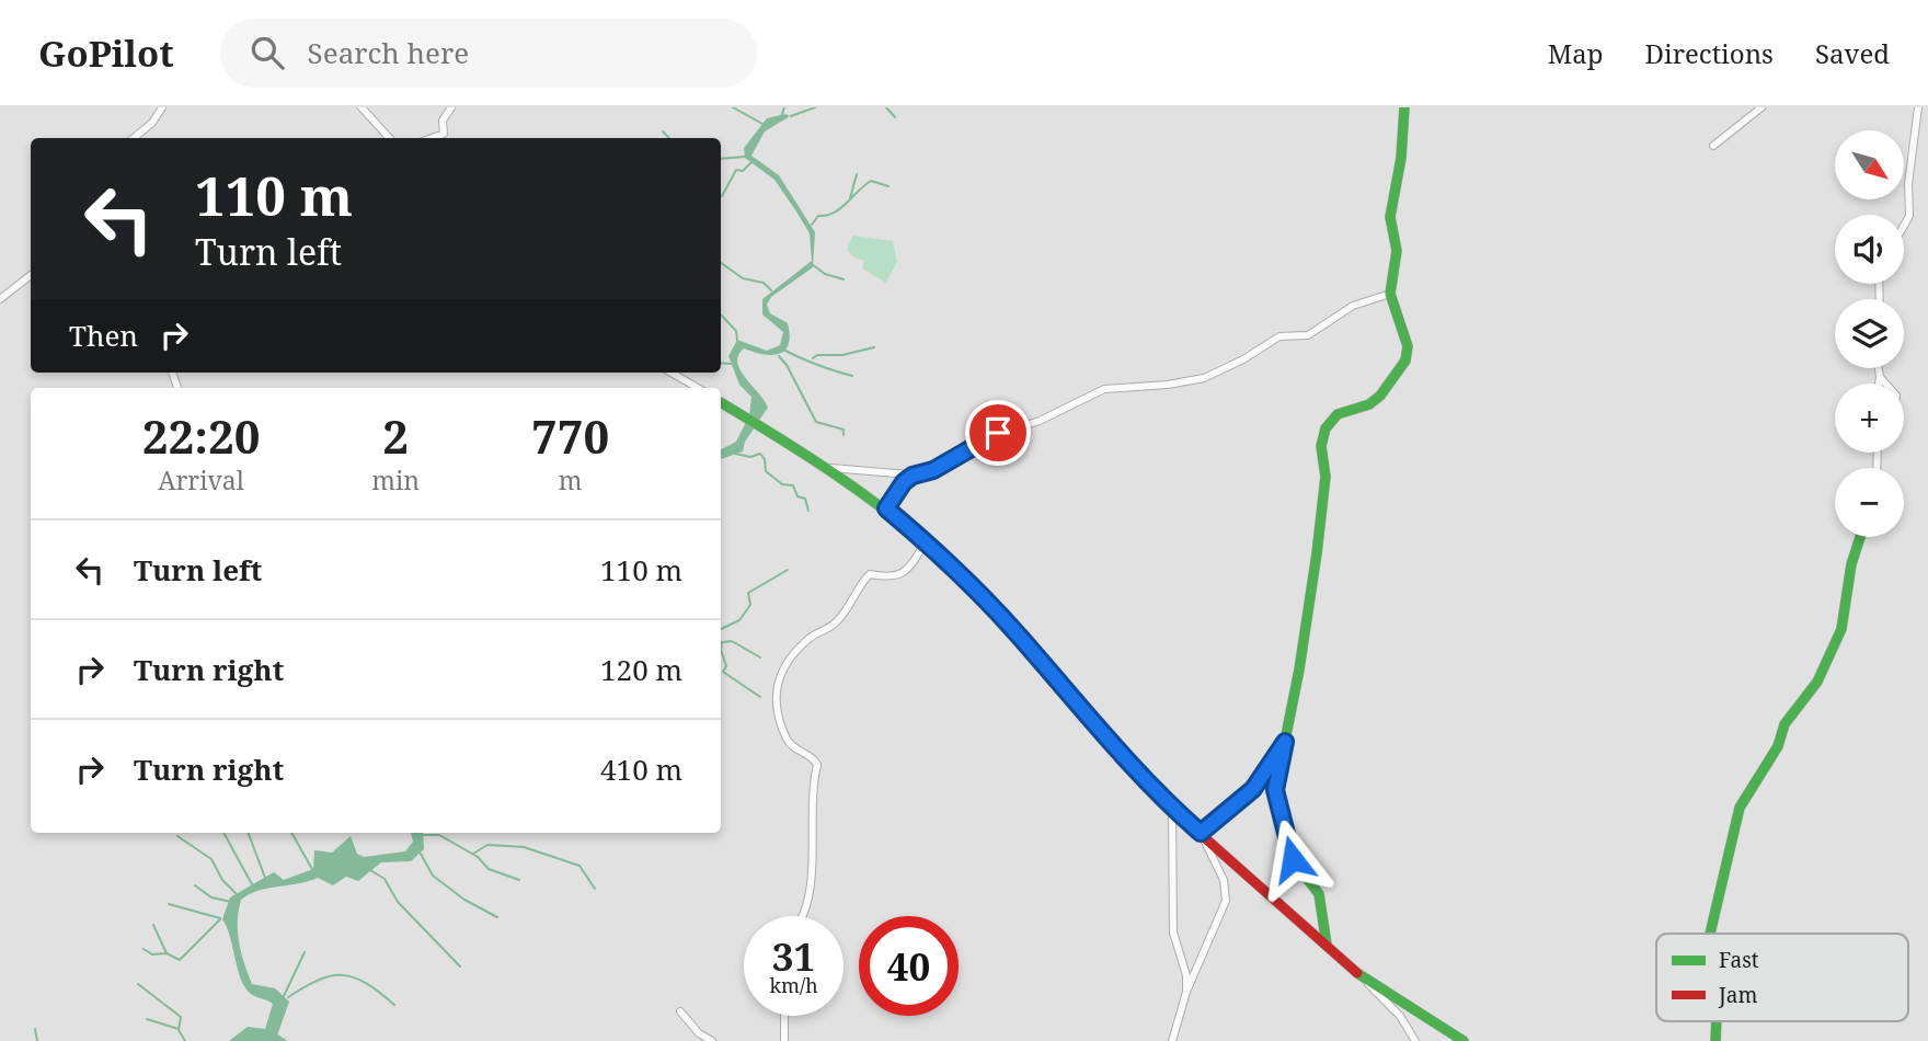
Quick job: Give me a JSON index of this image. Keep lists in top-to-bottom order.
{
  "legend": ["Fast", "Jam"],
  "north": "bottom right",
  "page": {
    "header": "GoPilot",
    "search": "Search here",
    "nav": ["Map", "Directions", "Saved"],
    "map_buttons": ["+", "−"],
    "turn": ["110 m", "Turn left"],
    "then": "Then",
    "eta": [
      "22:20",
      "Arrival",
      "2",
      "min",
      "770",
      "m"
    ],
    "list": [
      {
        "name": "Turn left",
        "value": "110 m"
      },
      {
        "name": "Turn right",
        "value": "120 m"
      },
      {
        "name": "Turn right",
        "value": "410 m"
      }
    ],
    "speed": "31 km/h",
    "limit": "40"
  }
}
